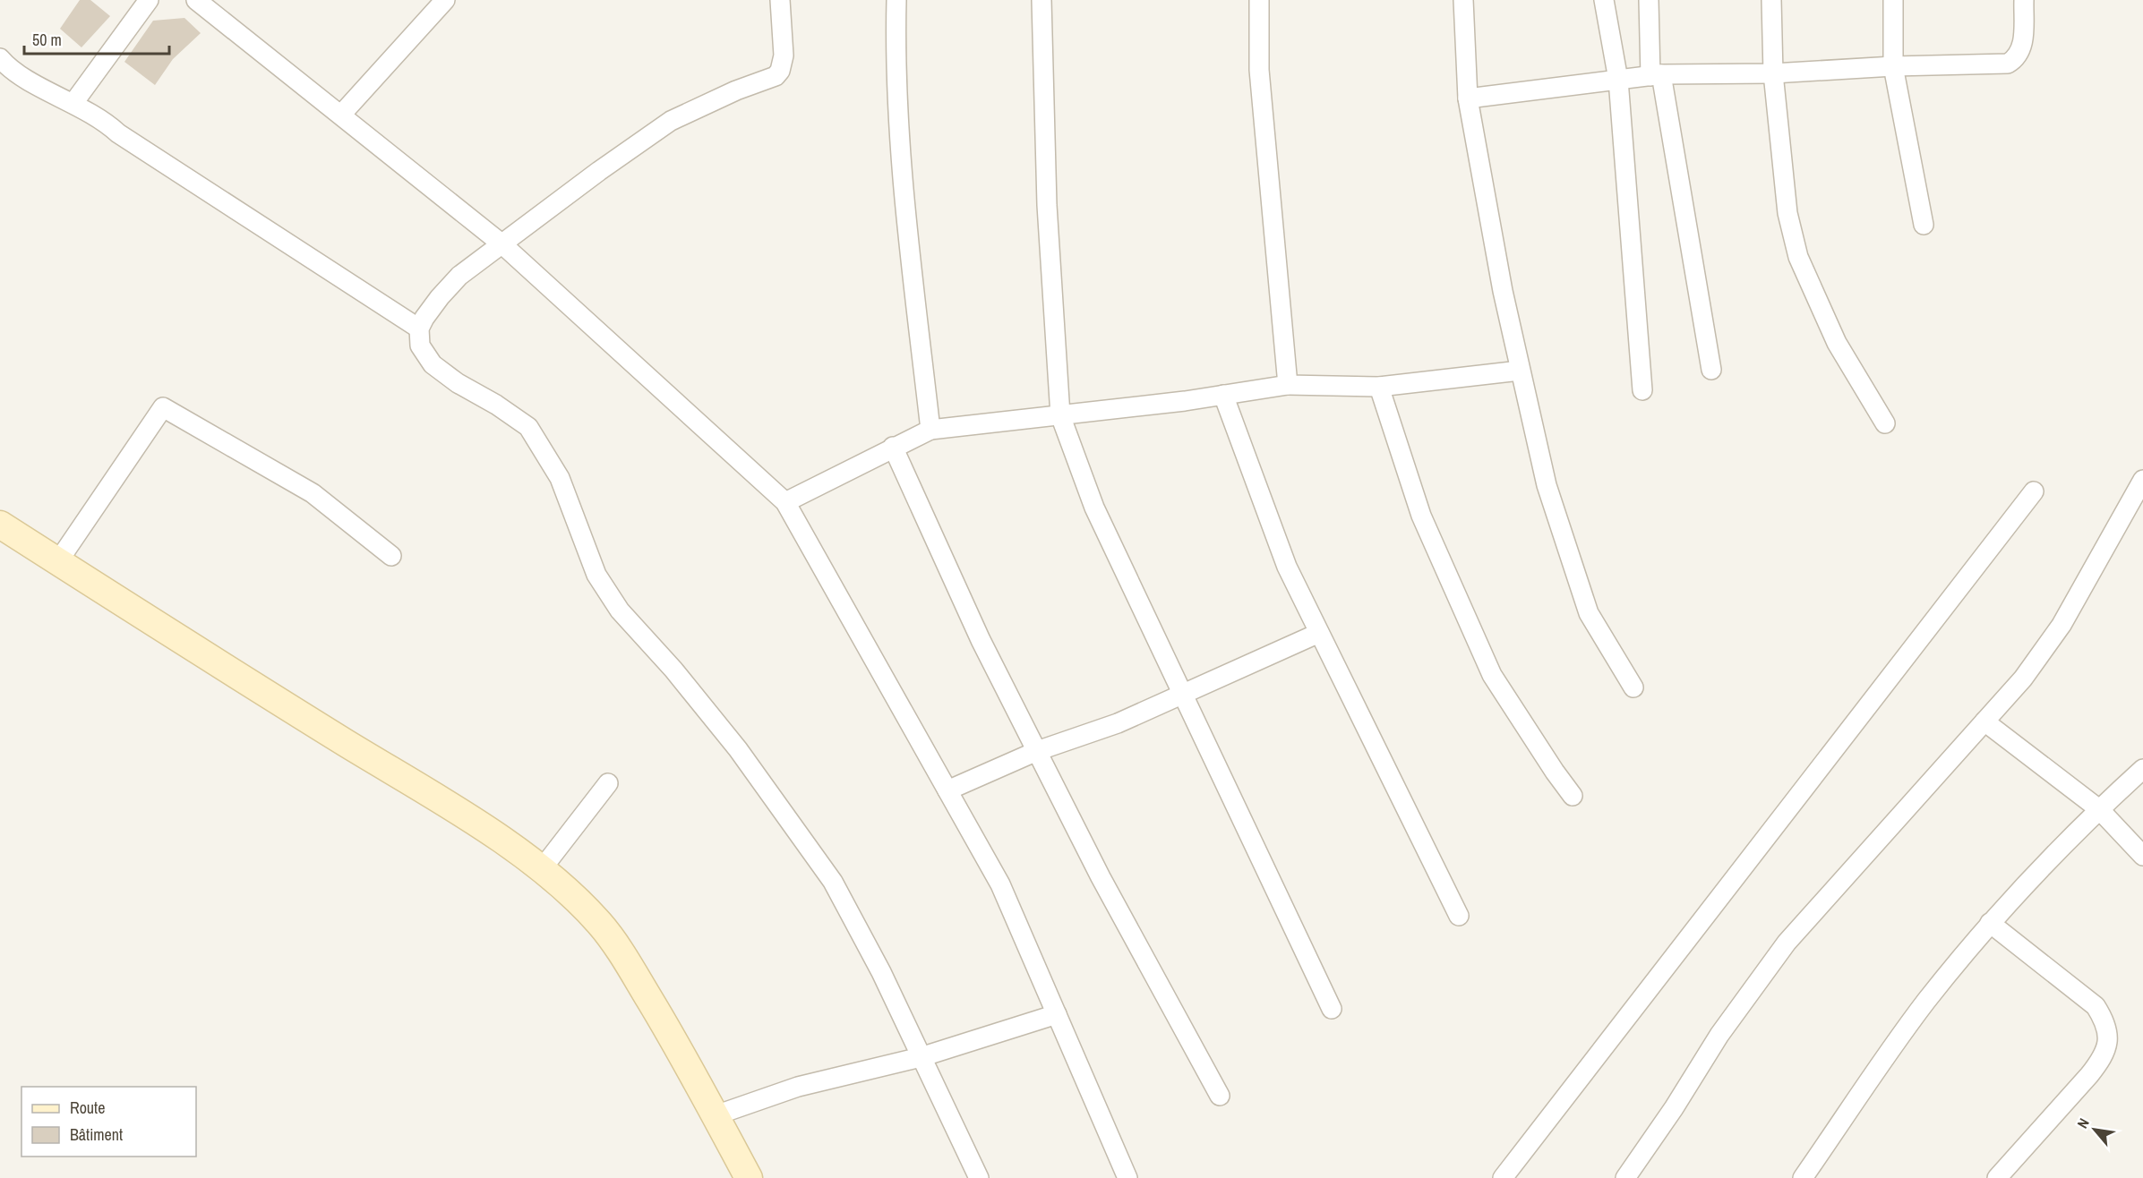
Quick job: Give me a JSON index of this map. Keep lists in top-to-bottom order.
{
  "legend": ["Route", "Bâtiment"],
  "scale_bar": "50 m",
  "north": "top left"
}
